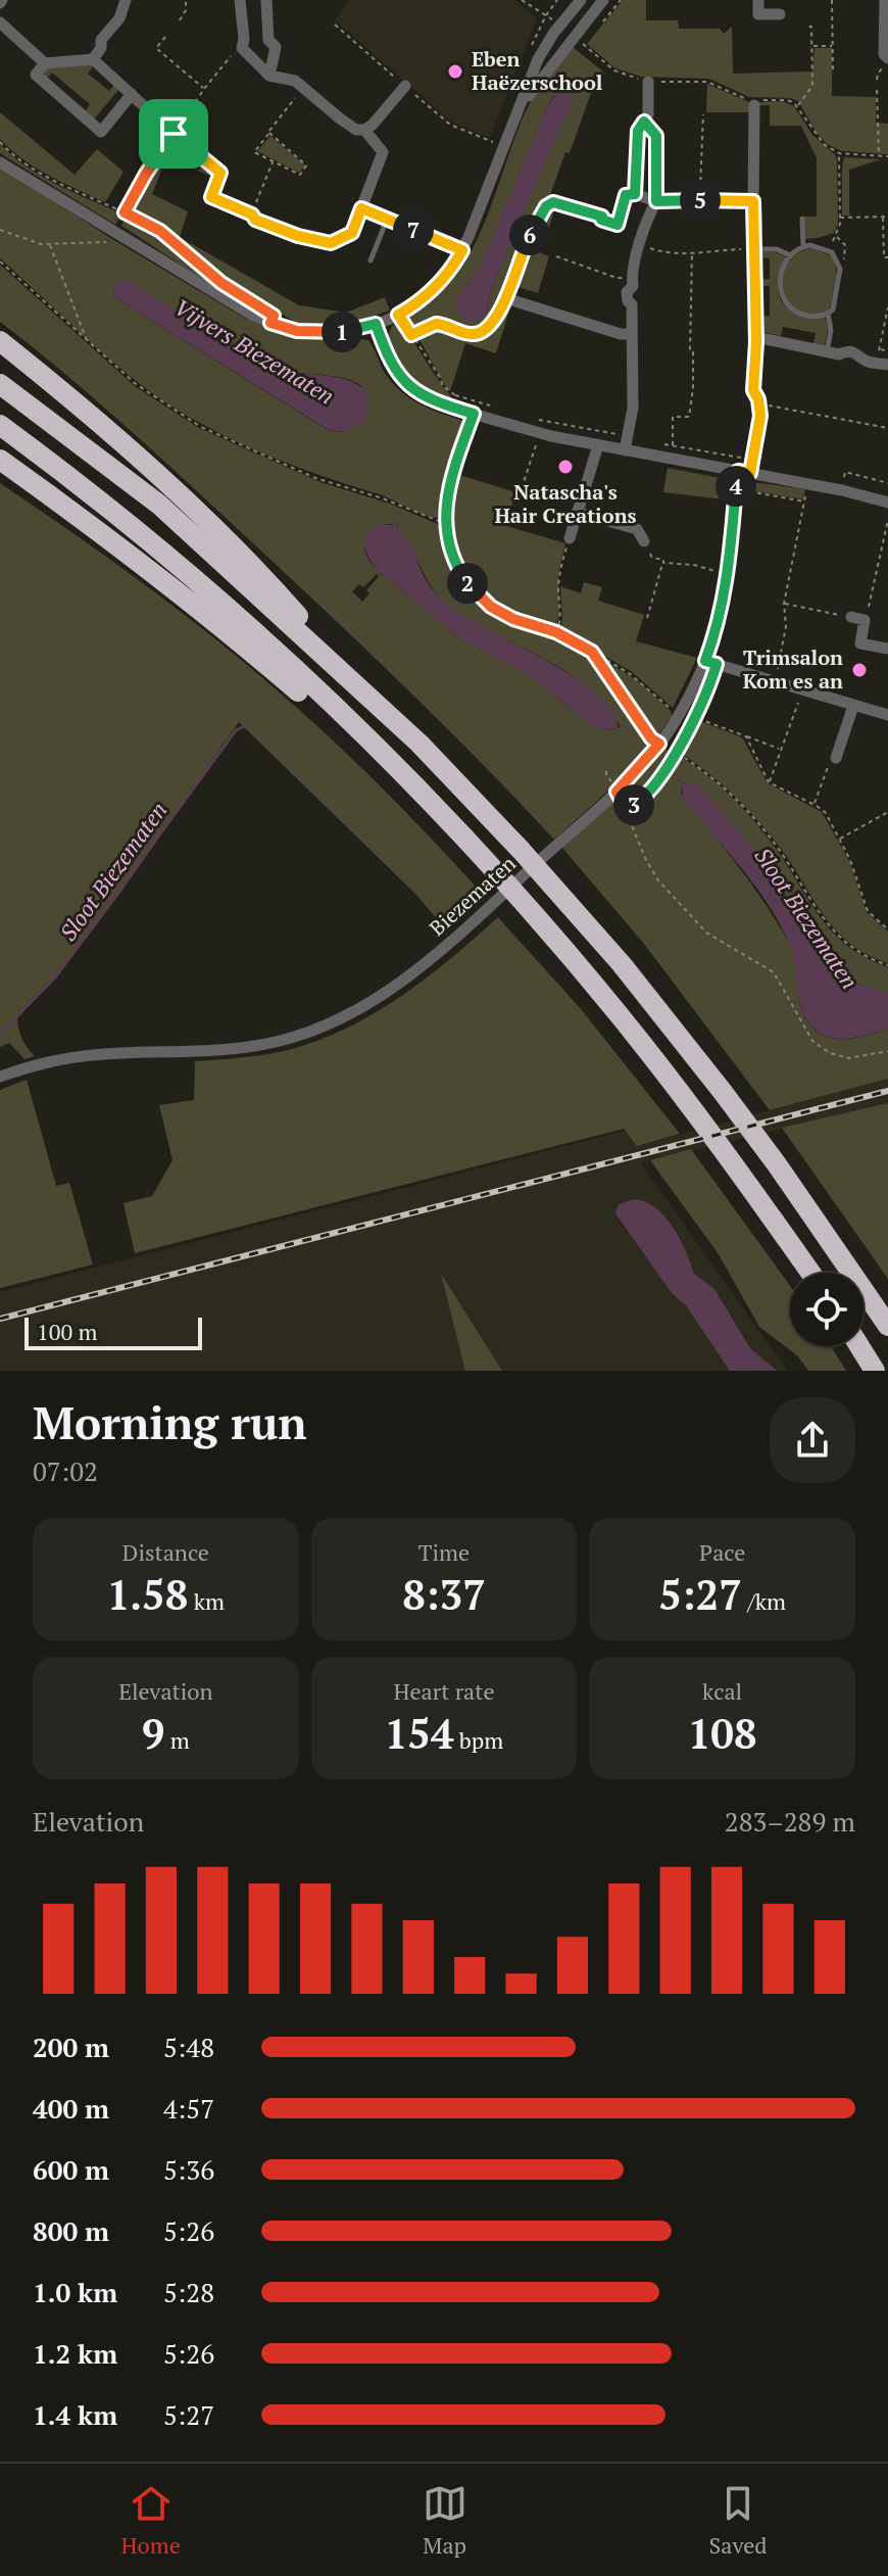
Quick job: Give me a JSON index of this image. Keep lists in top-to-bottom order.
{
  "streets": {
    "street": ["Biezematen"]
  },
  "water": ["Vijvers Biezematen", "Sloot Biezematen"],
  "places": ["Eben Haëzerschool", "Natascha's Hair Creations", "Trimsalon Kom es an"],
  "scale_bar": "100 m",
  "page": {
    "pins": [
      "5",
      "7",
      "6",
      "1",
      "4",
      "2",
      "3"
    ],
    "scale": "100 m",
    "heading": ["Morning run", "07:02"],
    "stats": [
      ["Distance", "1.58 km"],
      ["Time", "8:37"],
      ["Pace", "5:27 /km"],
      ["Elevation", "9 m"],
      ["Heart rate", "154 bpm"],
      ["kcal", "108"]
    ],
    "chart": ["Elevation", "283–289 m"],
    "list": [
      {
        "name": "200 m",
        "note": "5:48"
      },
      {
        "name": "400 m",
        "note": "4:57"
      },
      {
        "name": "600 m",
        "note": "5:36"
      },
      {
        "name": "800 m",
        "note": "5:26"
      },
      {
        "name": "1.0 km",
        "note": "5:28"
      },
      {
        "name": "1.2 km",
        "note": "5:26"
      },
      {
        "name": "1.4 km",
        "note": "5:27"
      }
    ],
    "tabs": ["Home", "Map", "Saved"]
  }
}
